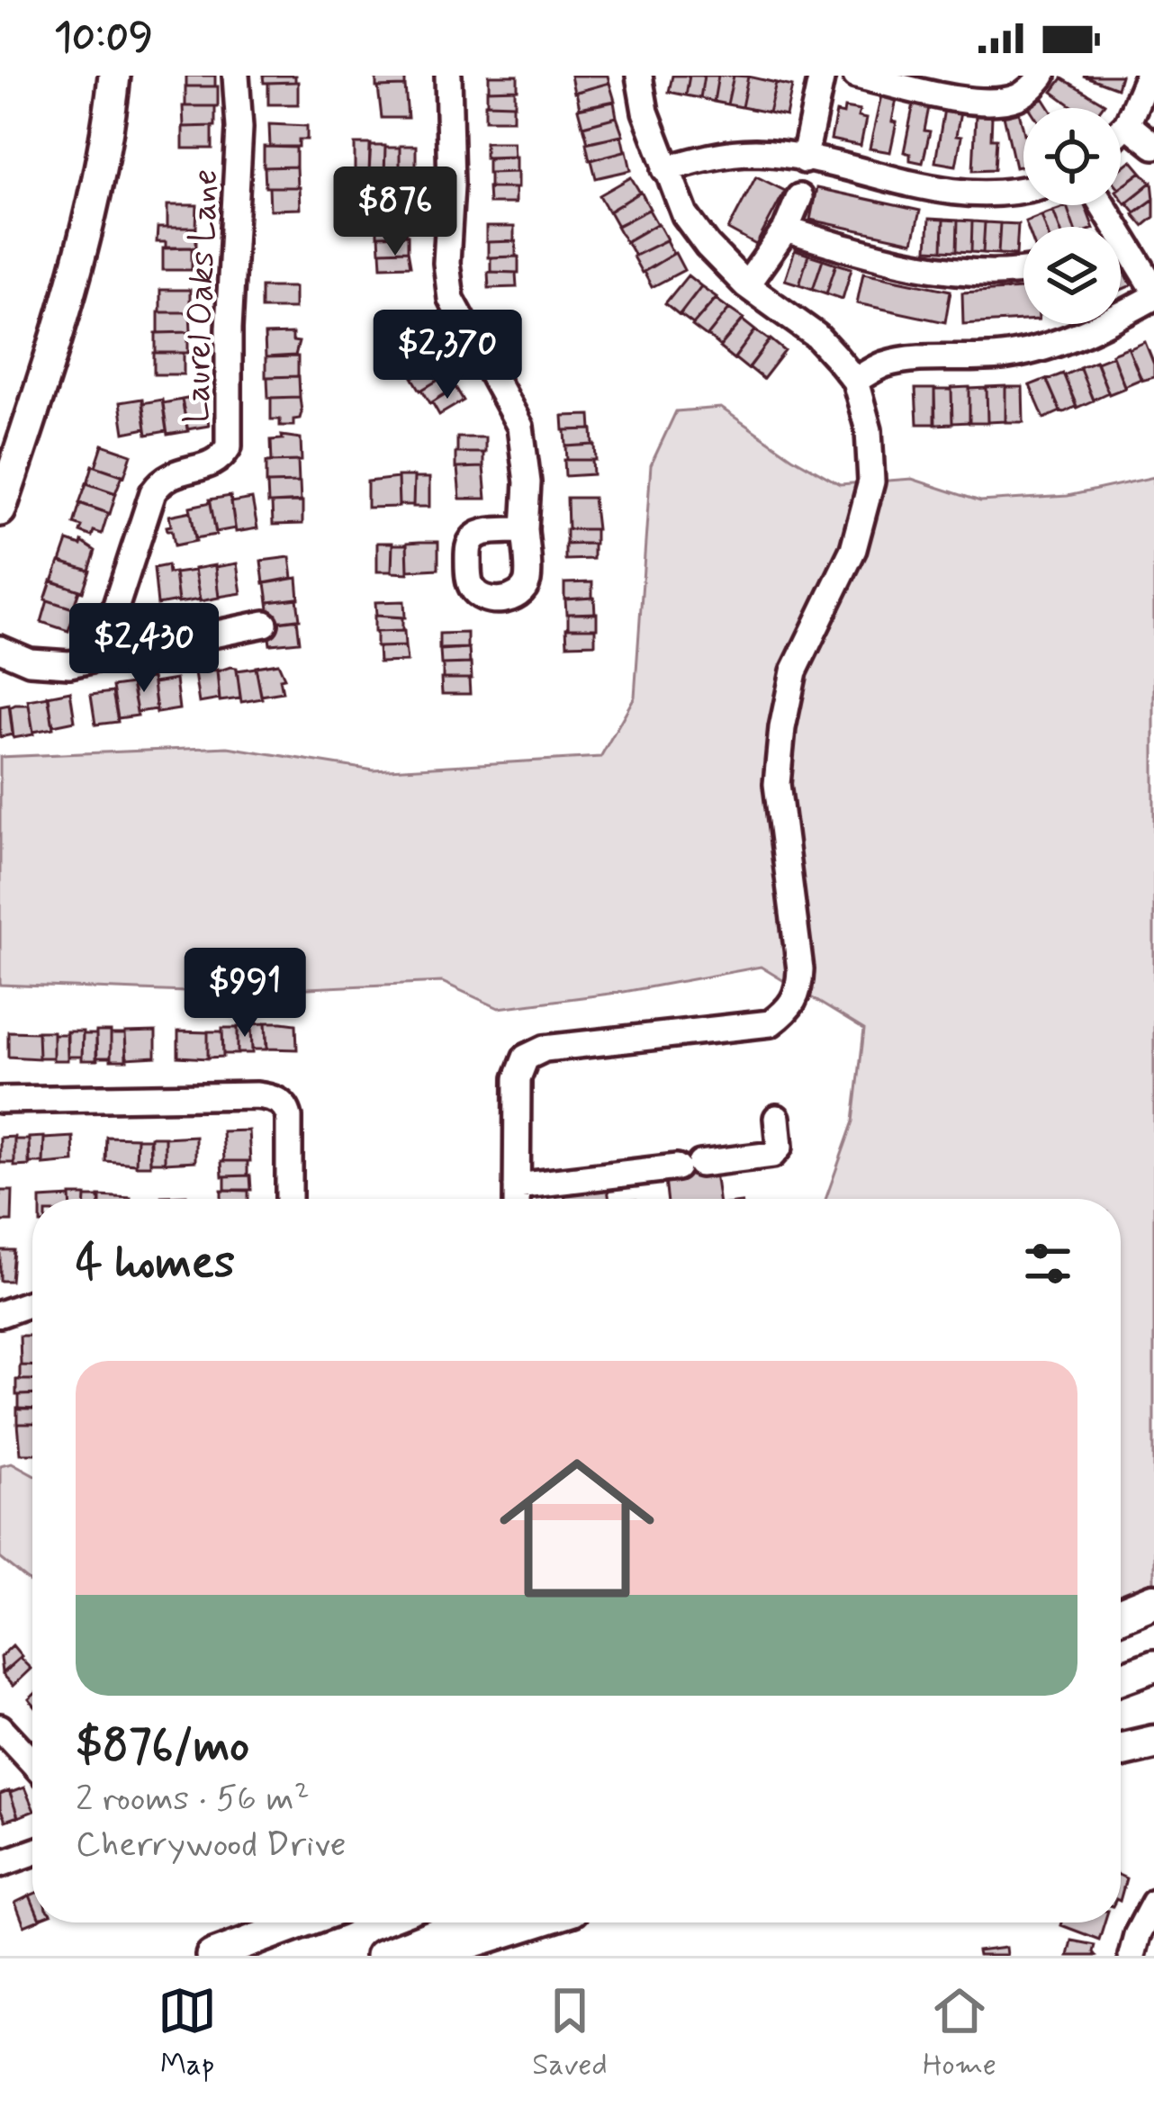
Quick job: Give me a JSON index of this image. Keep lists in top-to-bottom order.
{
  "streets": {
    "street": ["Laurel Oaks Lane"]
  },
  "page": {
    "status": "10:09",
    "price": [
      "$876",
      "$2,370",
      "$2,430",
      "$991"
    ],
    "heading": "4 homes",
    "list": [
      {
        "name": "$876/mo",
        "note": "2 rooms · 56 m² · Cherrywood Drive"
      }
    ],
    "tabs": ["Map", "Saved", "Home"]
  }
}
